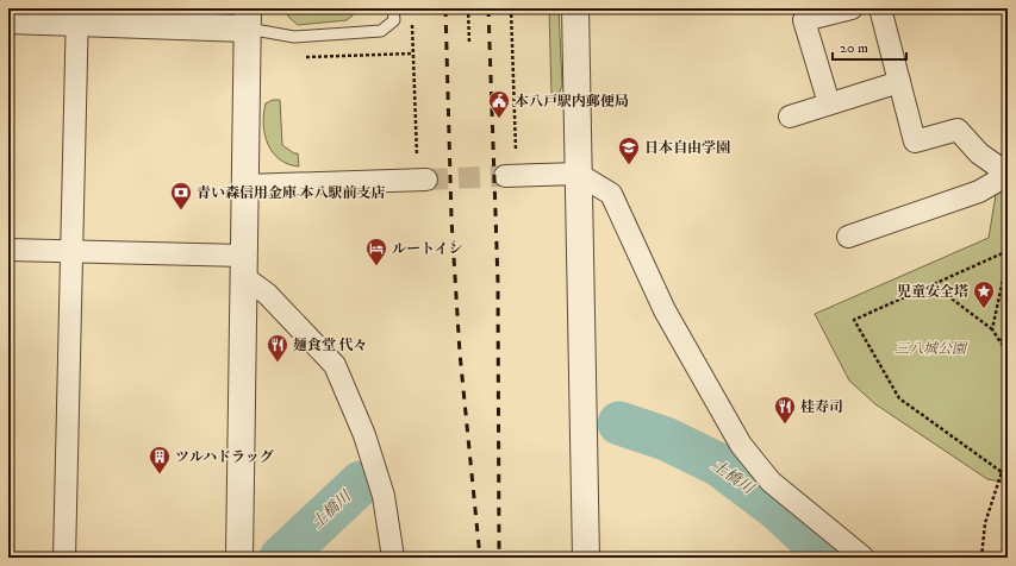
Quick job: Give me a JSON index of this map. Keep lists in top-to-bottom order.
{
  "water": ["土橋川"],
  "parks": ["三八城公園"],
  "places": {
    "public building": ["本八戸駅内郵便局"],
    "school or university": ["日本自由学園"],
    "bank": ["青い森信用金庫 本八駅前支店"],
    "hotel": ["ルートイン"],
    "place": ["児童安全塔"],
    "restaurant": ["麺食堂 代々", "桂寿司"],
    "building": ["ツルハドラッグ"]
  },
  "scale_bar": "20 m"
}
